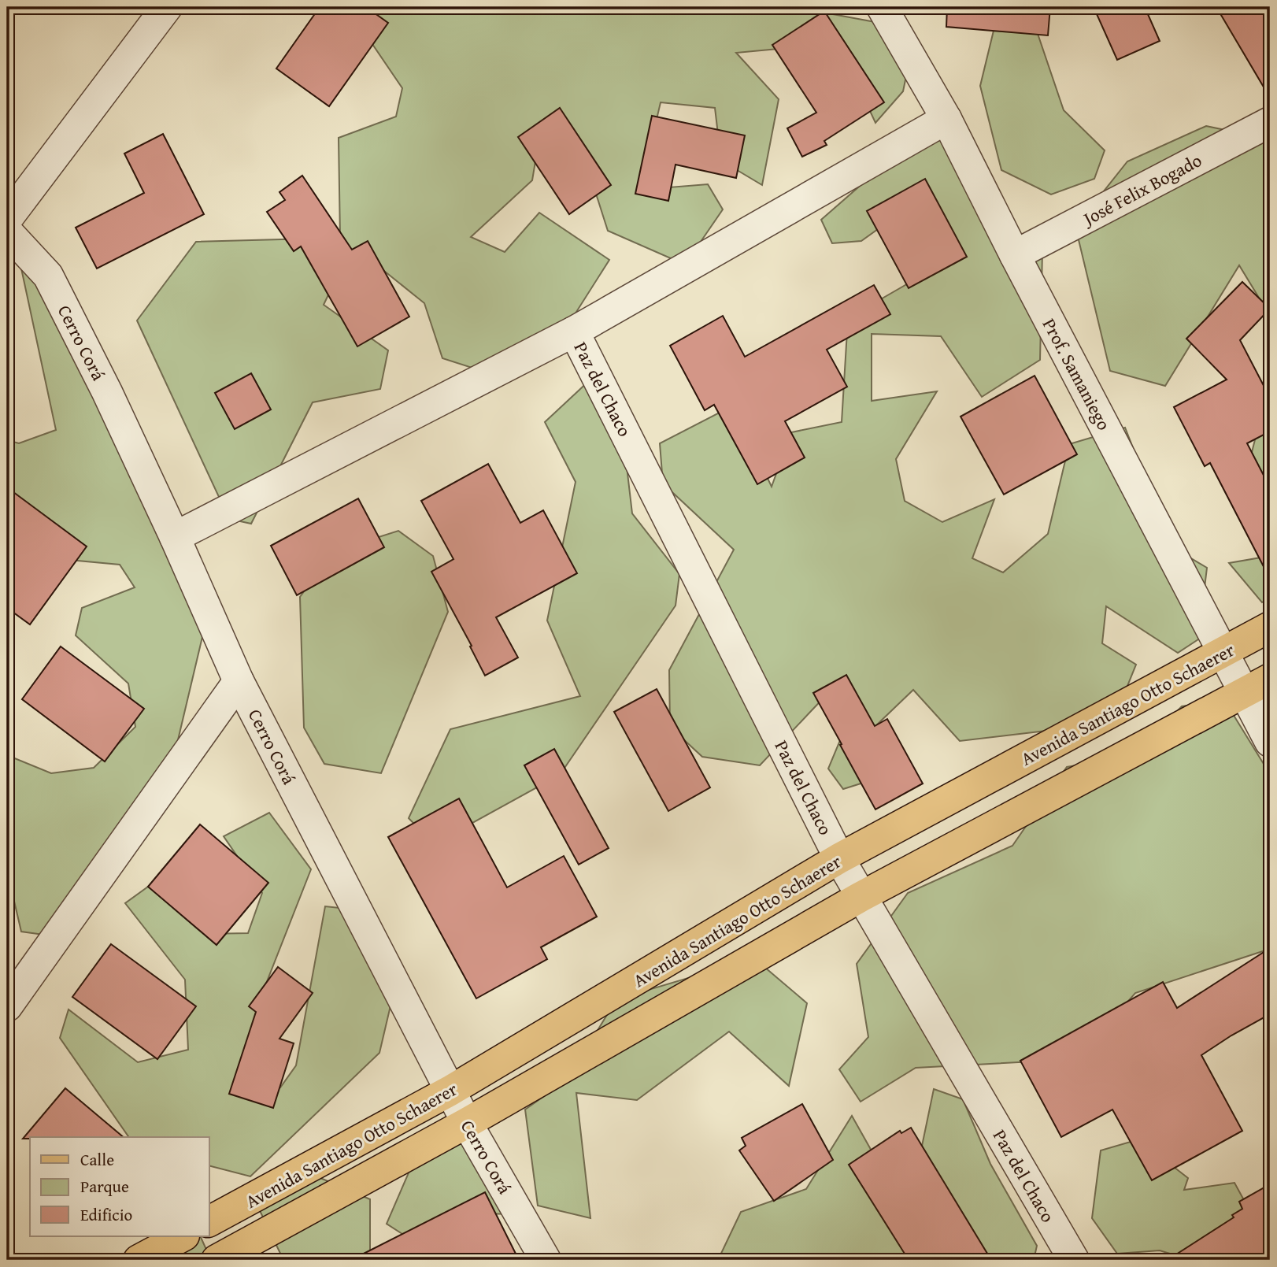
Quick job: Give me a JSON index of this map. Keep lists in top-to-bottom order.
{
  "streets": {
    "main road": ["Avenida Santiago Otto Schaerer"],
    "street": [
      "José Felix Bogado",
      "Cerro Corá",
      "Prof. Samaniego",
      "Paz del Chaco"
    ]
  },
  "crossings": [
    ["José Felix Bogado", "Prof. Samaniego"],
    ["Cerro Corá", "Avenida Santiago Otto Schaerer"],
    ["Prof. Samaniego", "Avenida Santiago Otto Schaerer"],
    ["Paz del Chaco", "Avenida Santiago Otto Schaerer"]
  ],
  "legend": ["Calle", "Parque", "Edificio"]
}
